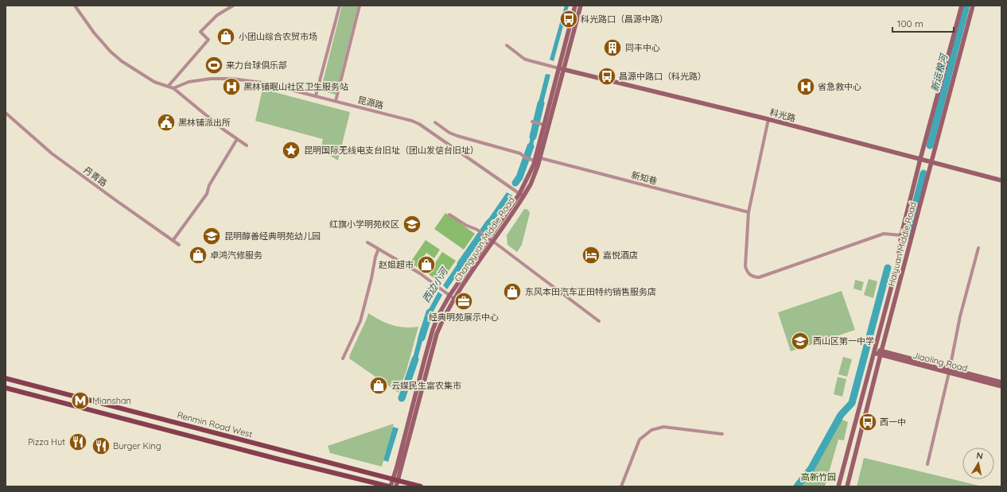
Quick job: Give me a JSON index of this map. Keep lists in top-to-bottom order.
{
  "streets": {
    "main road": [
      "科光路",
      "Changyuan Middle Road",
      "Haiyuan Middle Road",
      "Jiaoling Road",
      "Renmin Road West"
    ],
    "street": ["昆源路", "丹青路", "新知巷"]
  },
  "crossings": [
    ["昆源路", "Changyuan Middle Road"],
    ["科光路", "Changyuan Middle Road"],
    ["科光路", "Haiyuan Middle Road"],
    ["新知巷", "Changyuan Middle Road"],
    ["Changyuan Middle Road", "Renmin Road West"],
    ["Haiyuan Middle Road", "Jiaoling Road"]
  ],
  "water": ["新运粮河", "西边小河"],
  "parks": ["高新竹园"],
  "places": {
    "bus stop": ["科光路口（昌源中路）", "昌源中路口（科光路）", "西一中"],
    "shop": [
      "小团山综合农贸市场",
      "卓鸿汽修服务",
      "赵姐超市",
      "东风本田汽车正田特约销售服务店",
      "云媒民生富农集市"
    ],
    "building": ["同丰中心"],
    "sports": ["来力台球俱乐部"],
    "hospital": ["黑林铺眠山社区卫生服务站", "省急救中心"],
    "public building": ["黑林铺派出所"],
    "place": ["昆明国际无线电支台旧址（团山发信台旧址）"],
    "school or university": ["红旗小学明苑校区", "昆明醇善经典明苑幼儿园", "西山区第一中学"],
    "hotel": ["嘉悦酒店"],
    "office": ["经典明苑展示中心"],
    "metro station": ["Mianshan"],
    "restaurant": ["Pizza Hut", "Burger King"]
  },
  "scale_bar": "100 m",
  "north": "top"
}
